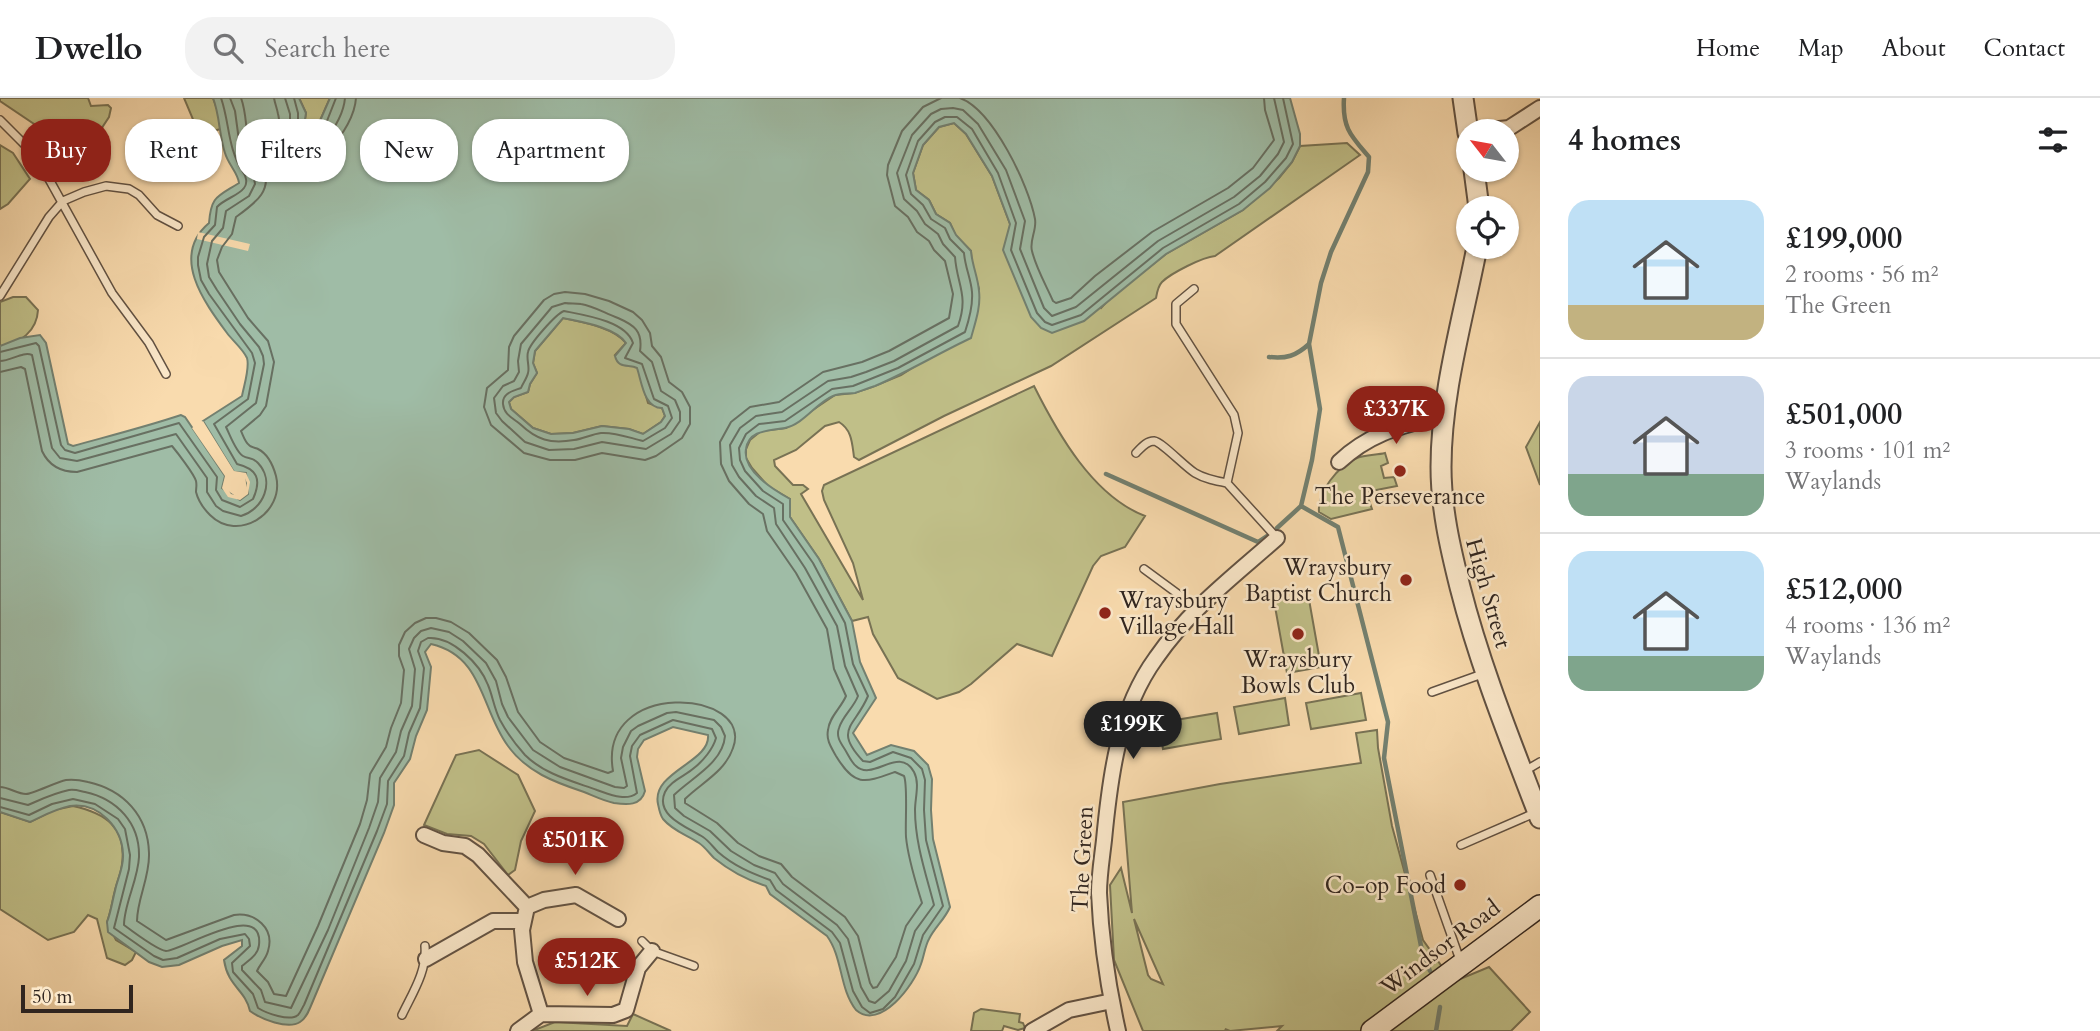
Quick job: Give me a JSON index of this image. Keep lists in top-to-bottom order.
{
  "streets": {
    "main road": ["Windsor Road"],
    "street": ["High Street", "The Green"]
  },
  "places": [
    "The Perseverance",
    "Wraysbury Baptist Church",
    "Wraysbury Village Hall",
    "Wraysbury Bowls Club",
    "Co-op Food"
  ],
  "scale_bar": "50 m",
  "north": "top left",
  "page": {
    "header": "Dwello",
    "search": "Search here",
    "nav": [
      "Home",
      "Map",
      "About",
      "Contact"
    ],
    "heading": "4 homes",
    "chip": [
      "Buy",
      "Rent",
      "Filters",
      "New",
      "Apartment"
    ],
    "list": [
      {
        "name": "£199,000",
        "note": "2 rooms · 56 m² · The Green"
      },
      {
        "name": "£501,000",
        "note": "3 rooms · 101 m² · Waylands"
      },
      {
        "name": "£512,000",
        "note": "4 rooms · 136 m² · Waylands"
      }
    ],
    "price": [
      "£337K",
      "£199K",
      "£501K",
      "£512K"
    ],
    "scale": "50 m"
  }
}
